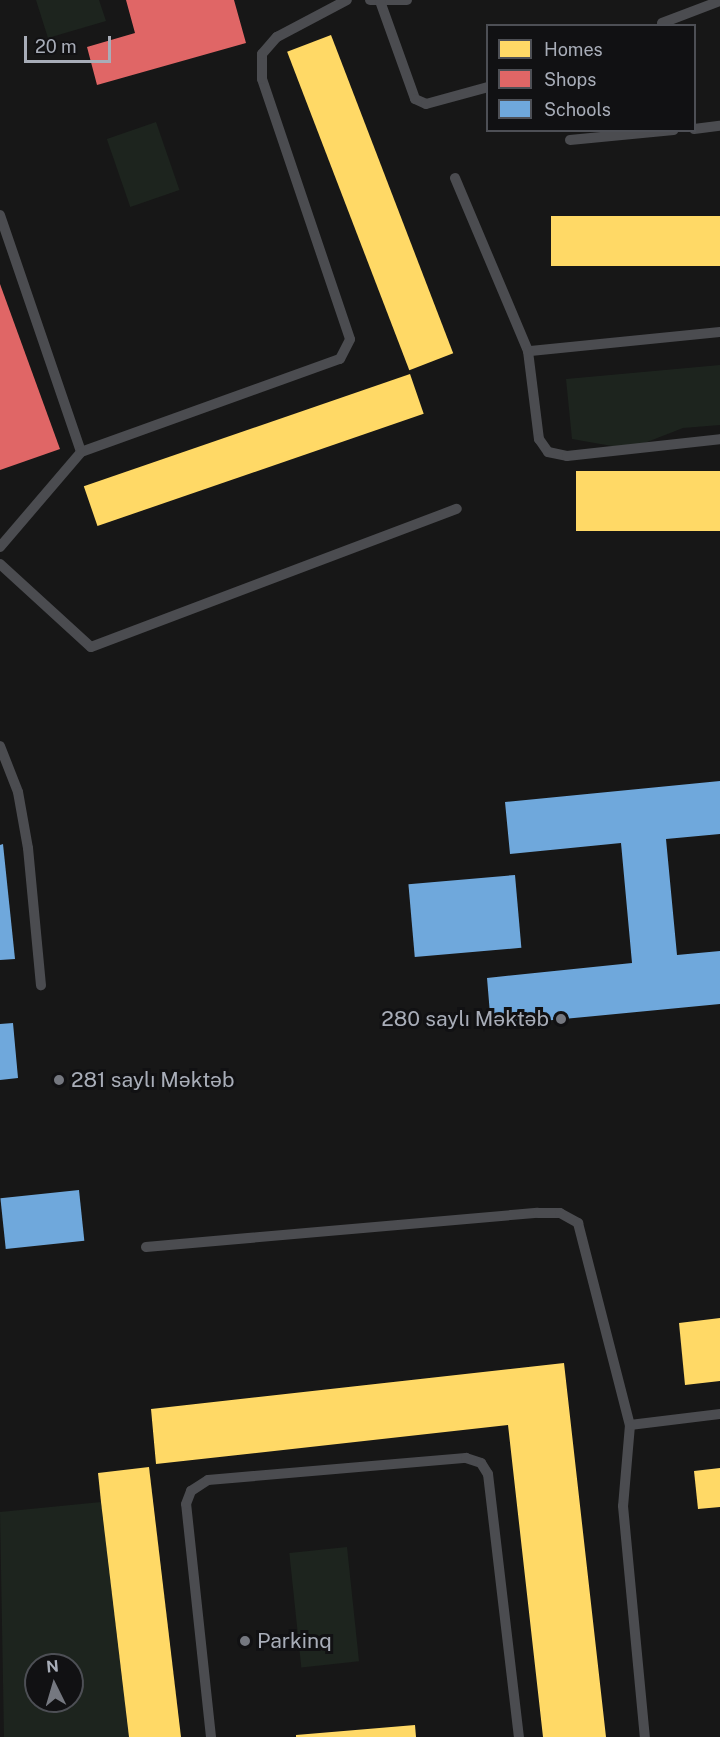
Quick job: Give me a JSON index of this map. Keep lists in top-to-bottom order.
{
  "places": ["280 saylı Məktəb", "281 saylı Məktəb", "Parkinq"],
  "legend": ["Homes", "Shops", "Schools"],
  "scale_bar": "20 m",
  "north": "top"
}
